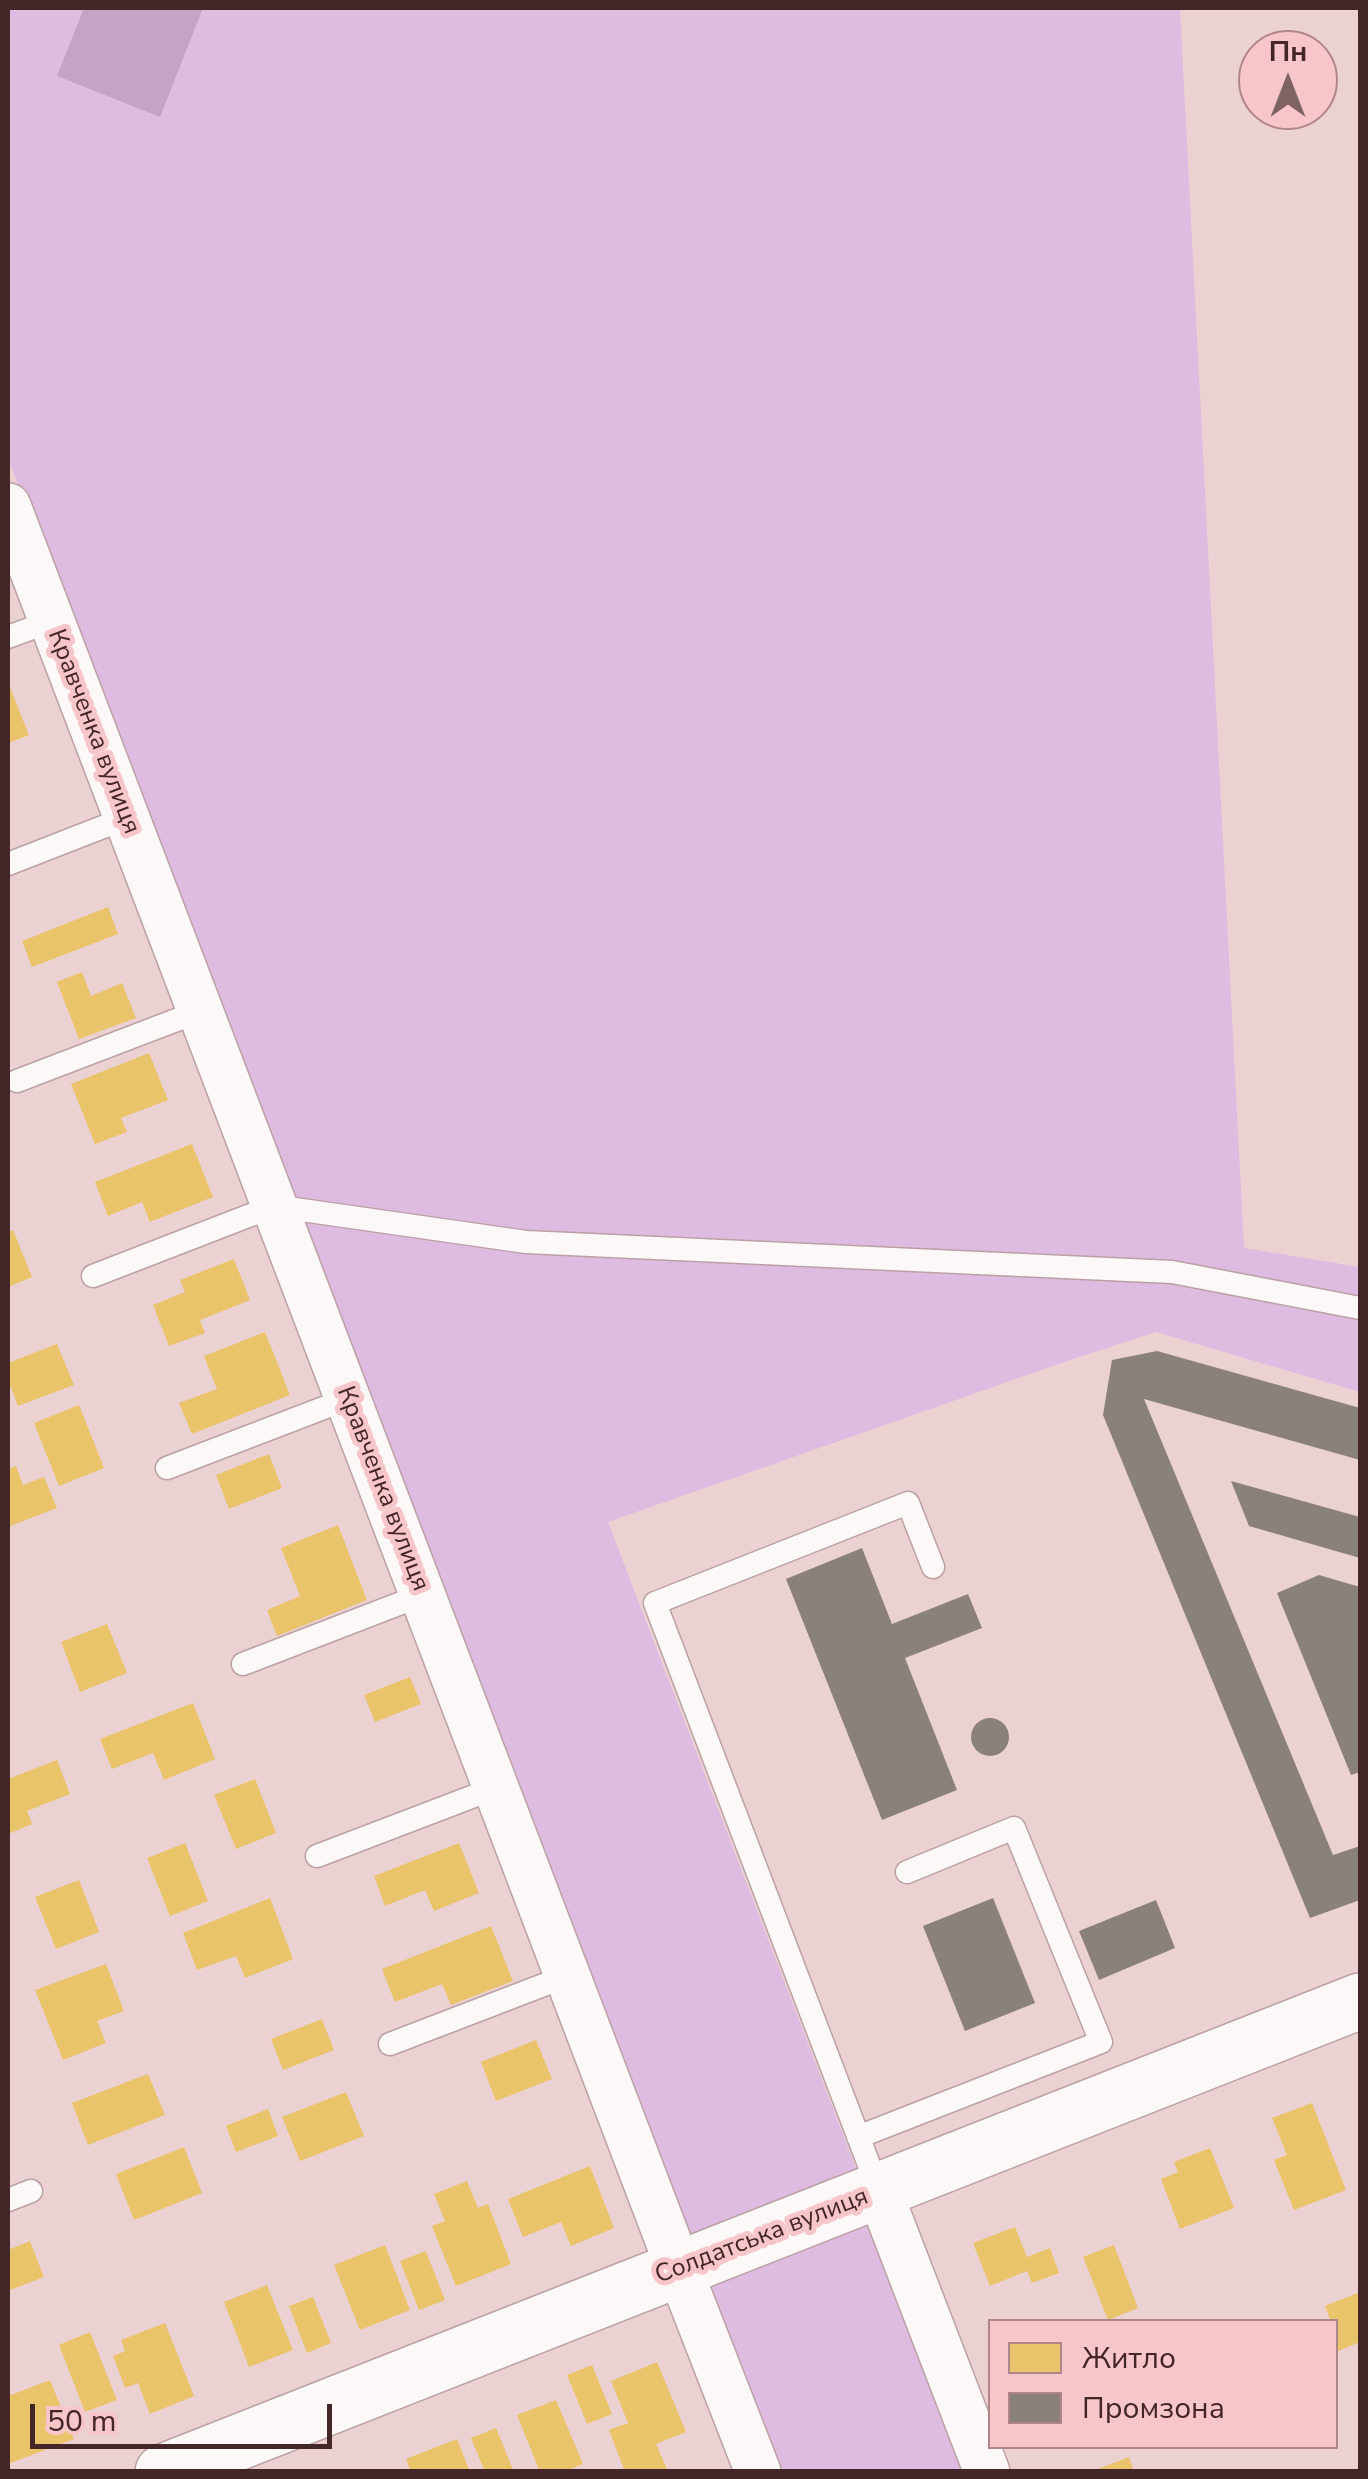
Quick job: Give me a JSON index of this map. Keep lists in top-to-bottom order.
{
  "streets": {
    "street": ["Кравченка вулиця", "Солдатська вулиця"]
  },
  "crossings": [
    ["Кравченка вулиця", "Солдатська вулиця"]
  ],
  "legend": ["Житло", "Промзона"],
  "scale_bar": "50 m",
  "north": "top"
}
